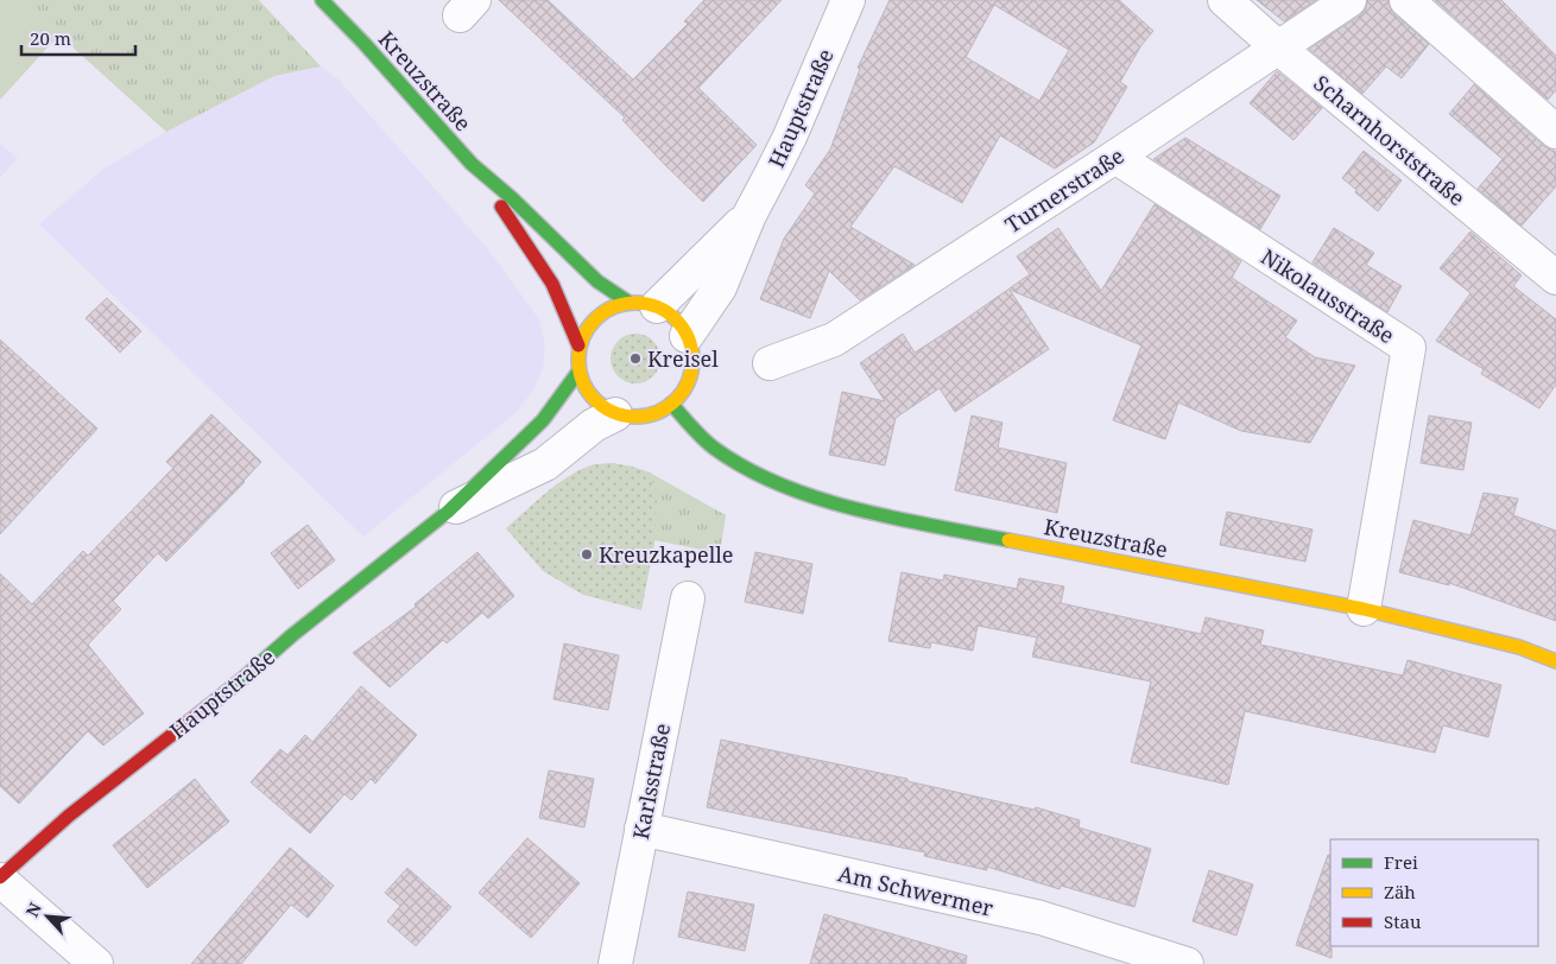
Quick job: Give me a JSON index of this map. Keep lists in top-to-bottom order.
{
  "streets": {
    "street": [
      "Kreuzstraße",
      "Hauptstraße",
      "Scharnhorststraße",
      "Turnerstraße",
      "Nikolausstraße",
      "Karlsstraße",
      "Am Schwermer"
    ]
  },
  "crossings": [
    ["Kreuzstraße", "Hauptstraße"],
    ["Kreuzstraße", "Nikolausstraße"],
    ["Scharnhorststraße", "Turnerstraße"],
    ["Turnerstraße", "Nikolausstraße"],
    ["Karlsstraße", "Am Schwermer"]
  ],
  "places": ["Kreisel", "Kreuzkapelle"],
  "legend": ["Frei", "Zäh", "Stau"],
  "scale_bar": "20 m",
  "north": "top left"
}
